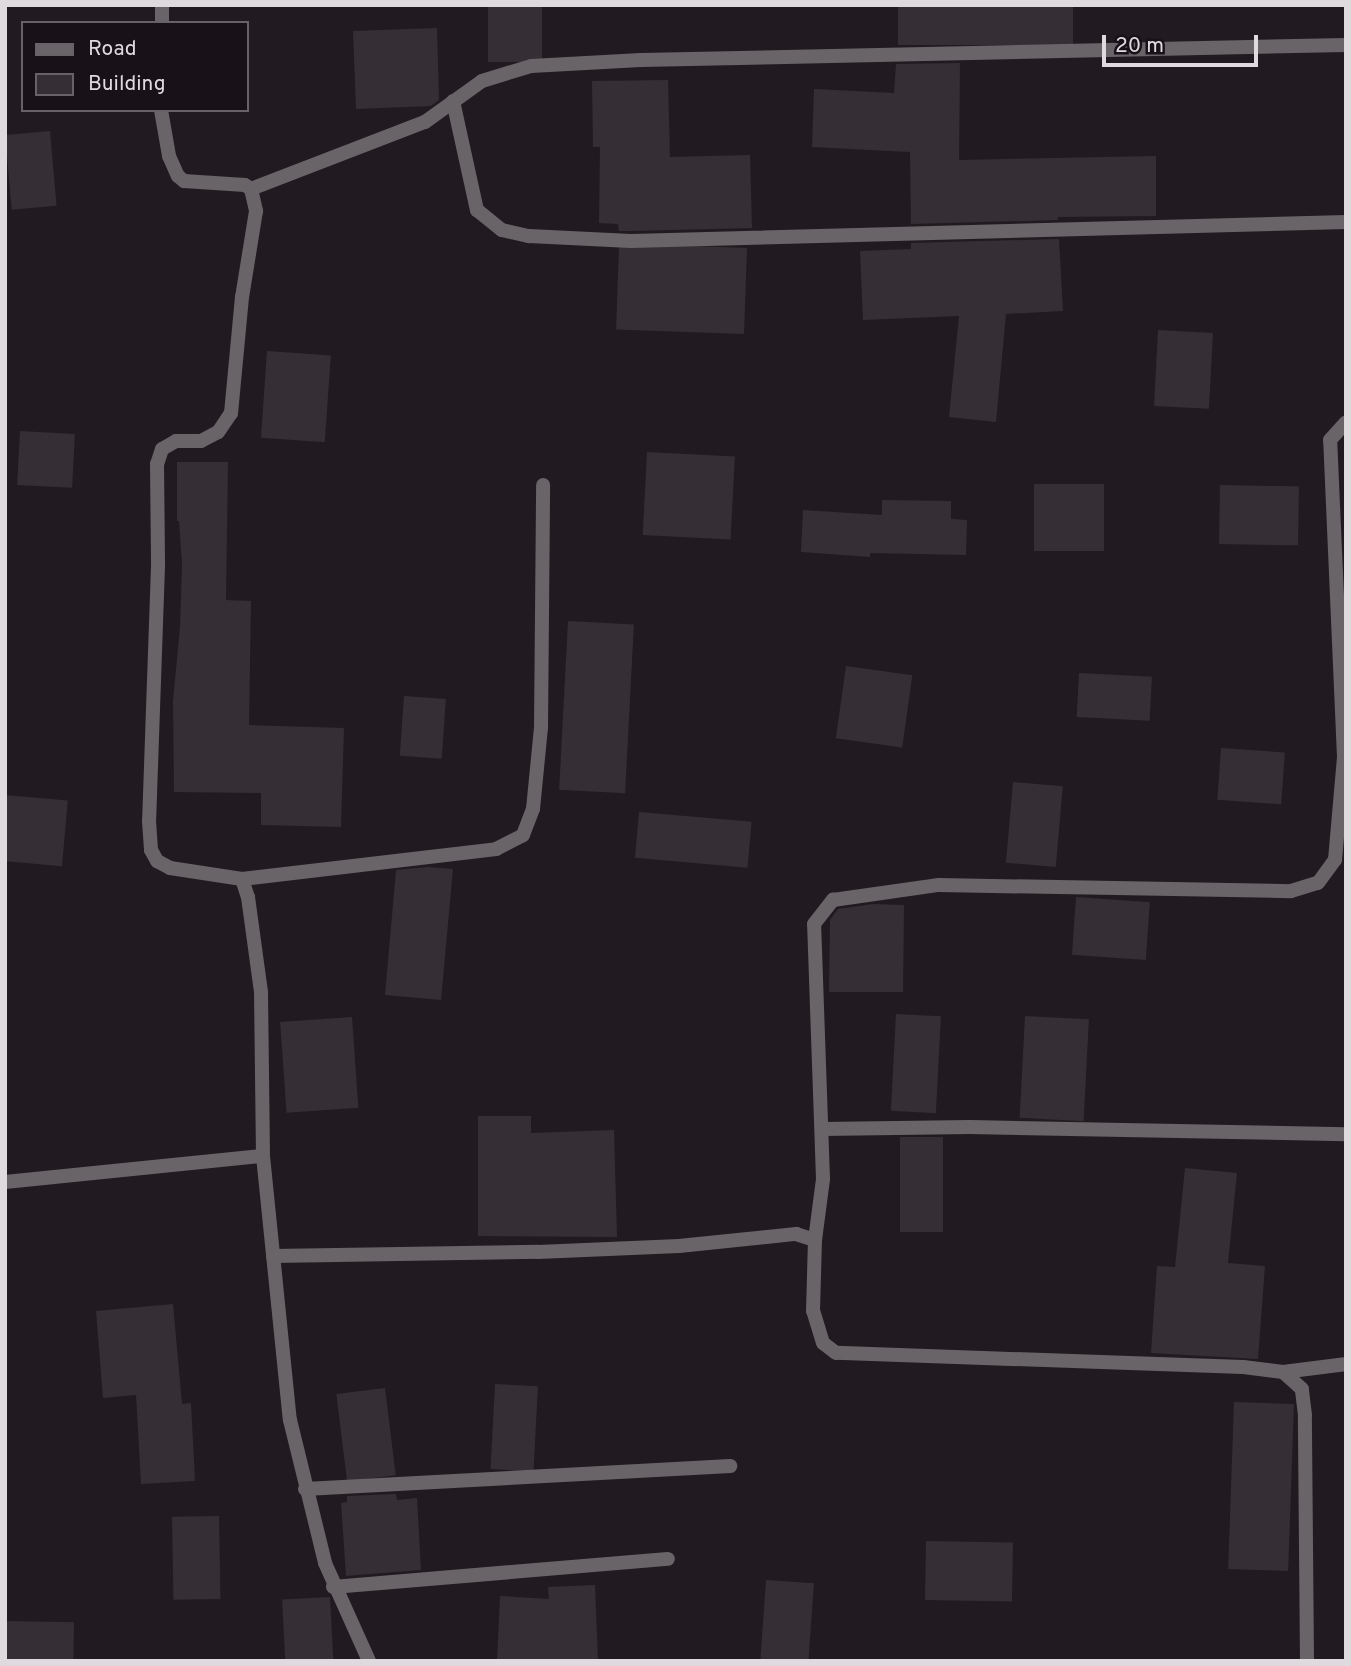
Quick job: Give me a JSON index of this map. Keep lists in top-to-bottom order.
{
  "legend": ["Road", "Building"],
  "scale_bar": "20 m"
}
